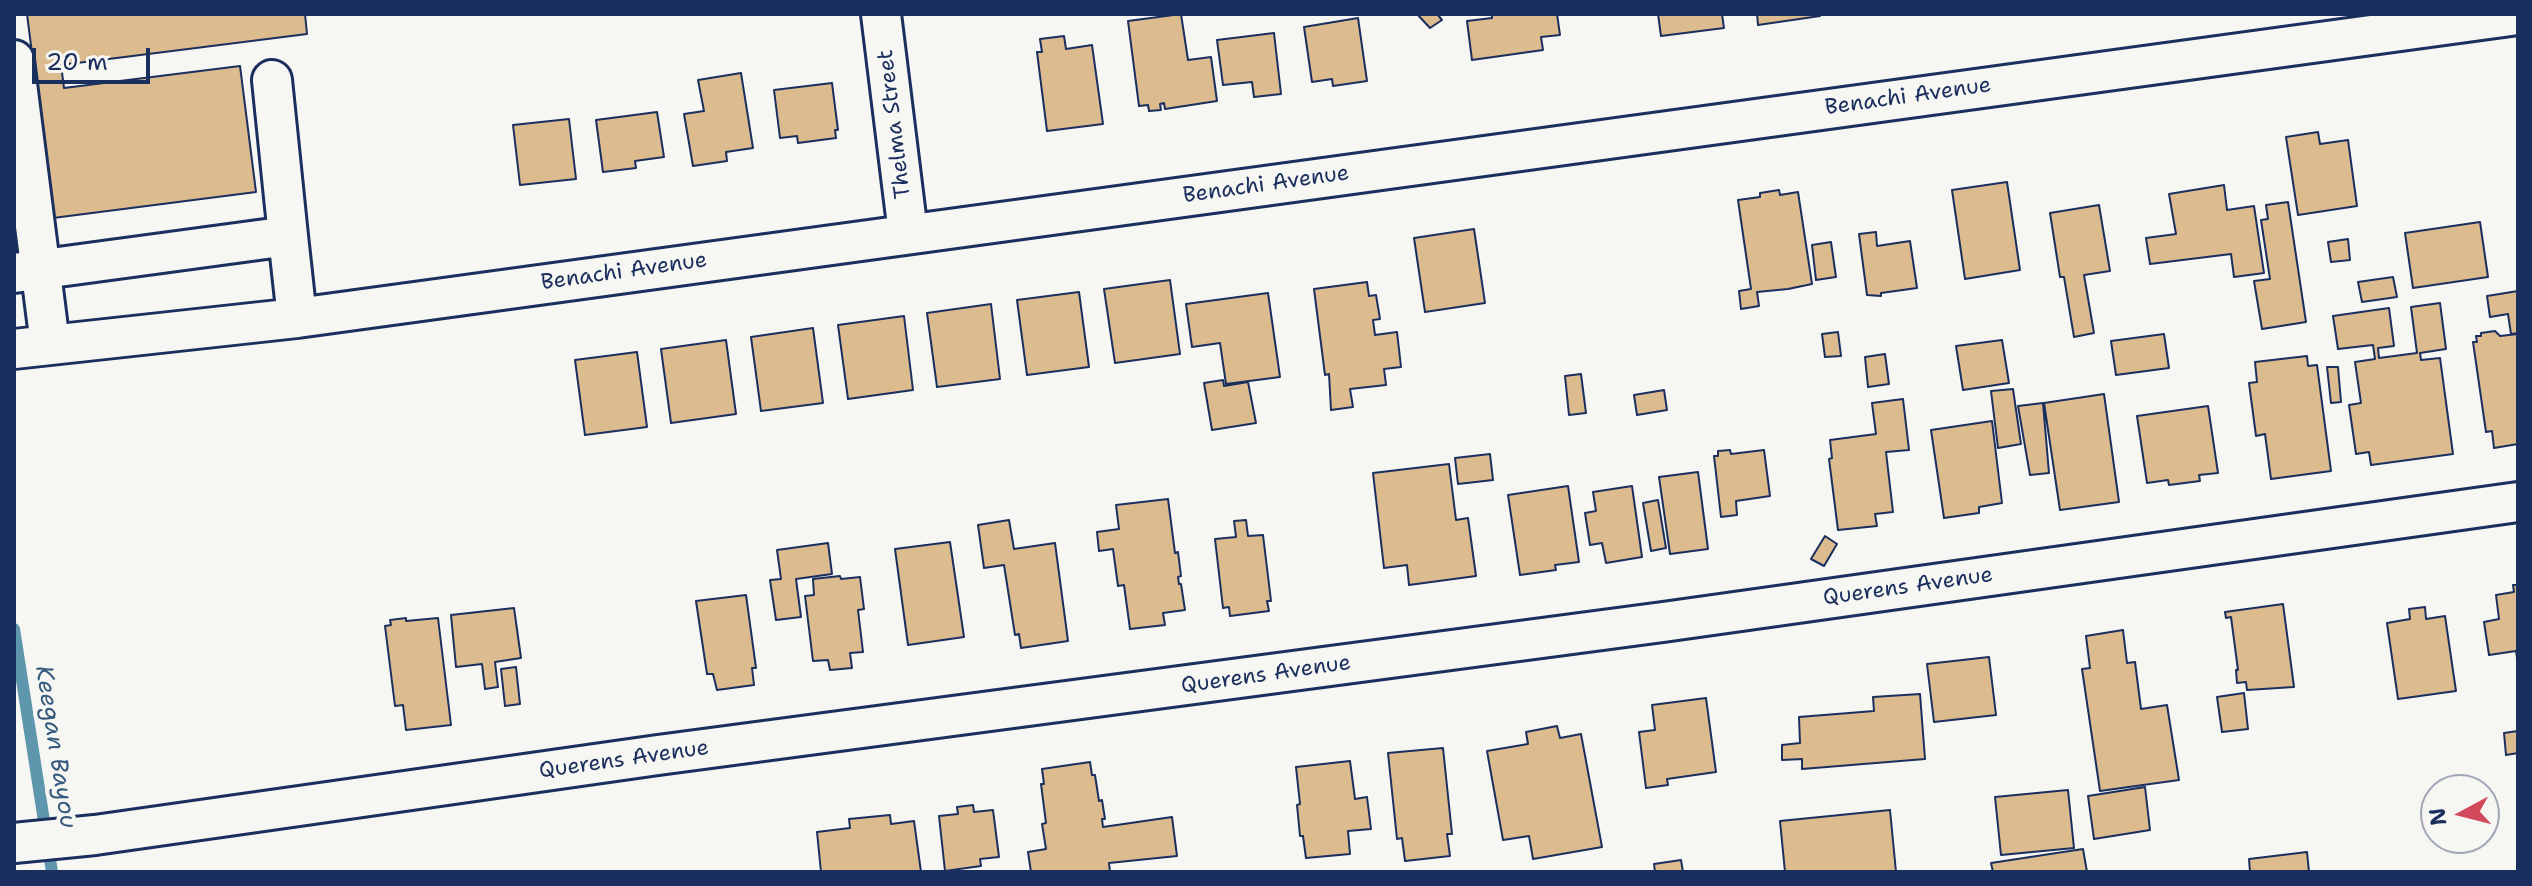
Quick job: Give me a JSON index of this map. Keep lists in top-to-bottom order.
{
  "streets": {
    "street": ["Benachi Avenue", "Thelma Street", "Querens Avenue"]
  },
  "crossings": [
    ["Benachi Avenue", "Thelma Street"]
  ],
  "water": ["Keegan Bayou"],
  "scale_bar": "20 m",
  "north": "left"
}
